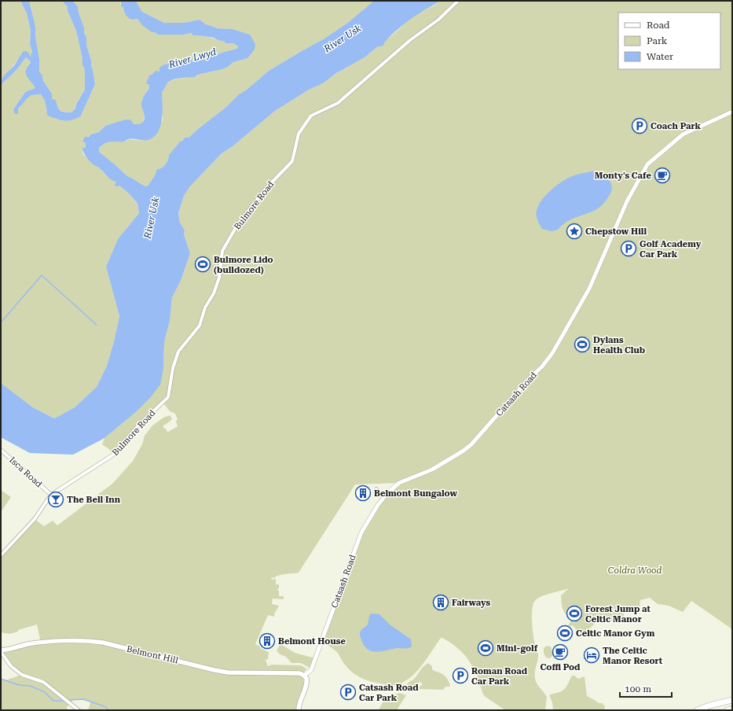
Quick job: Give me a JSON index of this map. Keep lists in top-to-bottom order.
{
  "streets": {
    "main road": ["Belmont Hill"],
    "street": ["Bulmore Road", "Catsash Road", "Isca Road"]
  },
  "crossings": [
    ["Bulmore Road", "Isca Road"],
    ["Catsash Road", "Belmont Hill"]
  ],
  "water": ["River Usk", "River Lwyd"],
  "parks": ["Coldra Wood"],
  "places": {
    "parking": [
      "Coach Park",
      "Golf Academy Car Park",
      "Roman Road Car Park",
      "Catsash Road Car Park"
    ],
    "cafe": ["Monty's Cafe", "Coffi Pod"],
    "place": ["Chepstow Hill"],
    "sports": [
      "Bulmore Lido (bulldozed)",
      "Dylans Health Club",
      "Forest Jump at Celtic Manor",
      "Celtic Manor Gym",
      "Mini-golf"
    ],
    "building": ["Belmont Bungalow", "Fairways", "Belmont House"],
    "bar": ["The Bell Inn"],
    "hotel": ["The Celtic Manor Resort"]
  },
  "legend": ["Road", "Park", "Water"],
  "scale_bar": "100 m"
}
